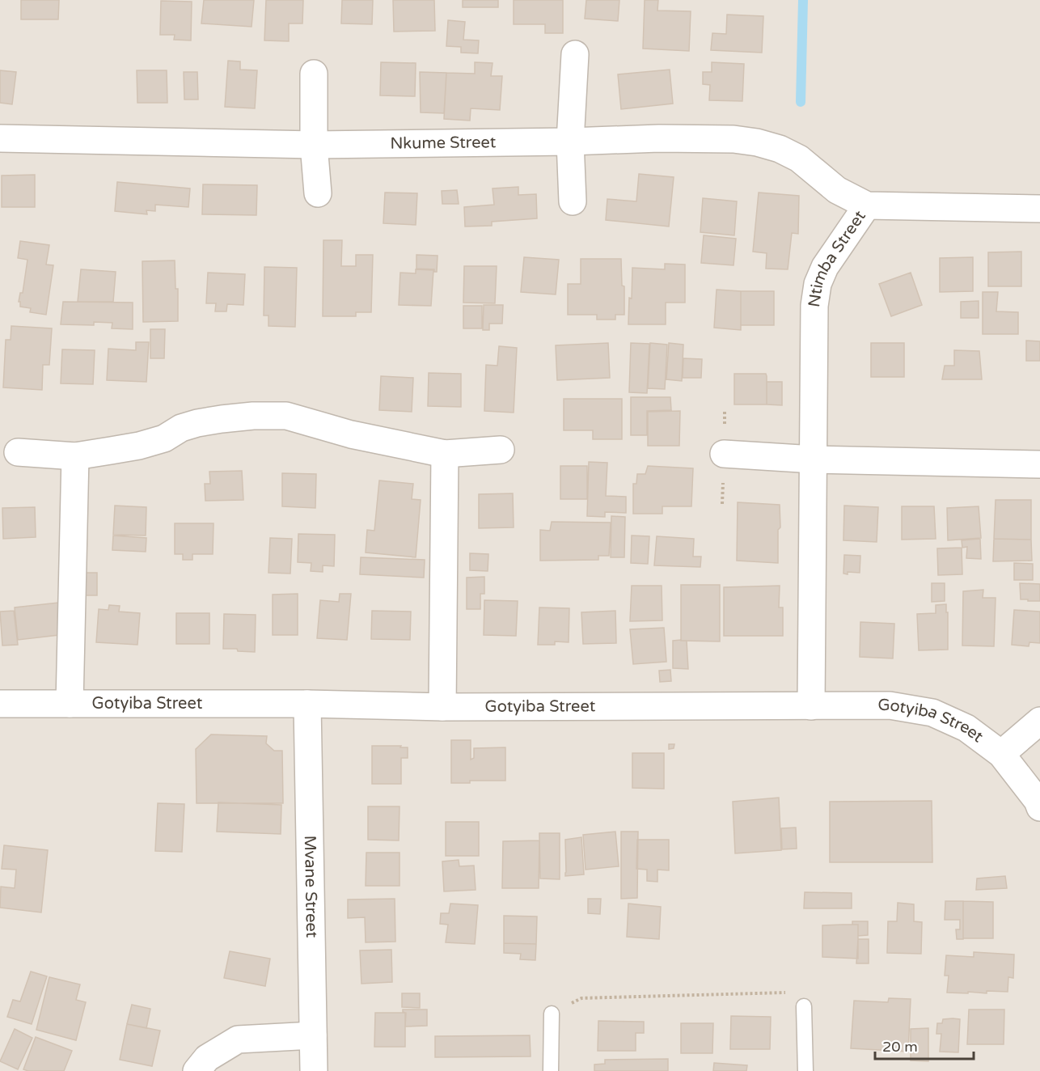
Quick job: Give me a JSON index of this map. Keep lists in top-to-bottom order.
{
  "streets": {
    "street": [
      "Nkume Street",
      "Ntimba Street",
      "Gotyiba Street",
      "Mvane Street"
    ]
  },
  "crossings": [
    ["Nkume Street", "Ntimba Street"],
    ["Ntimba Street", "Gotyiba Street"],
    ["Gotyiba Street", "Mvane Street"]
  ],
  "scale_bar": "20 m"
}
